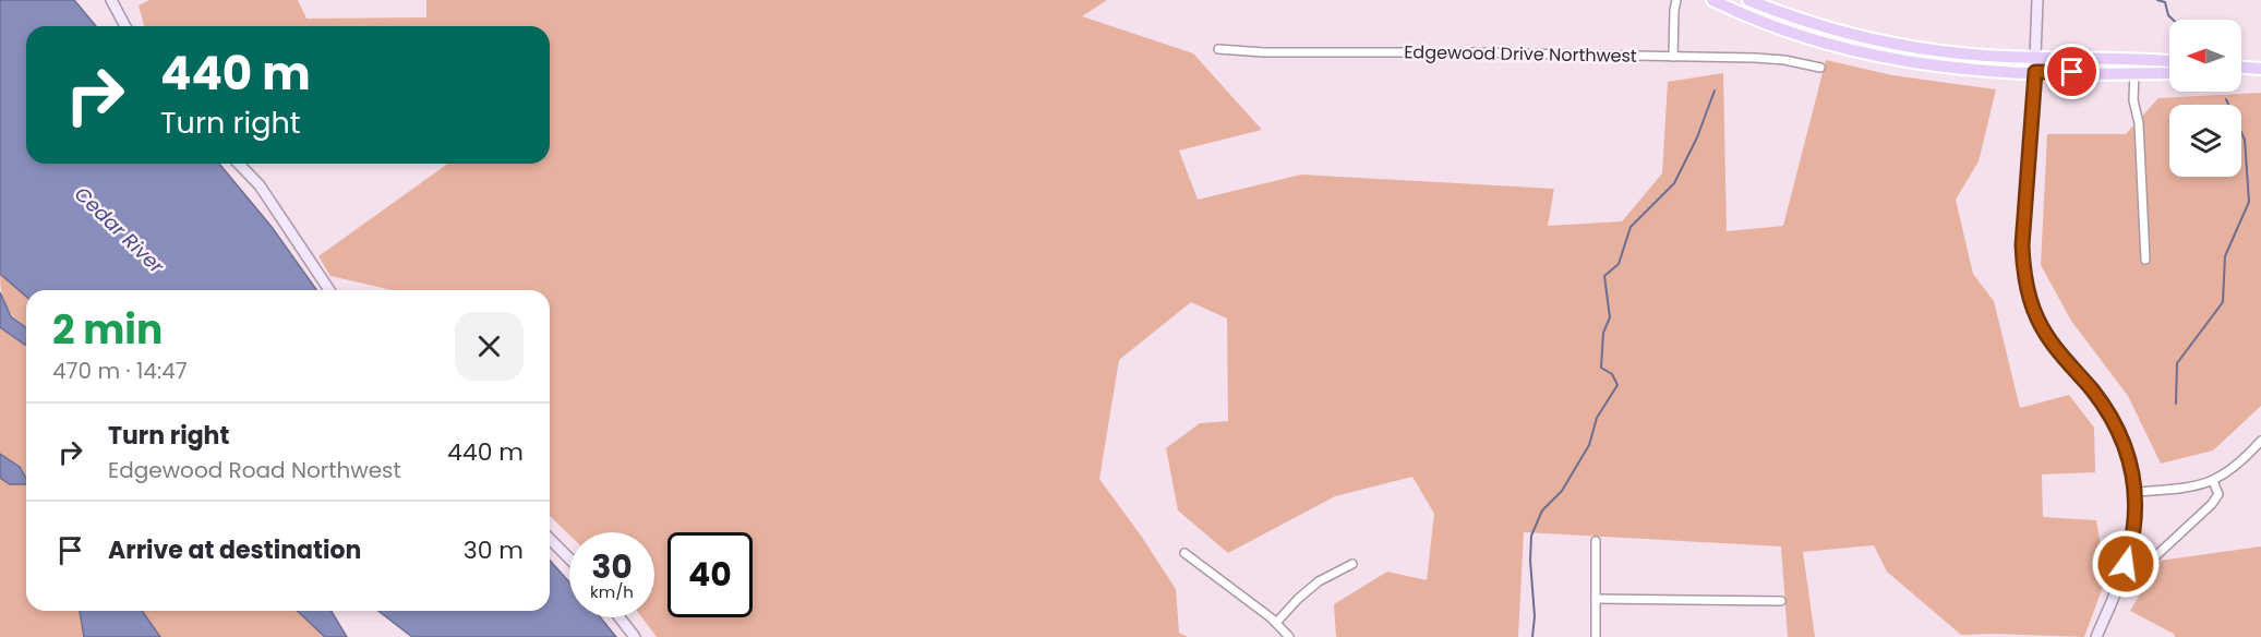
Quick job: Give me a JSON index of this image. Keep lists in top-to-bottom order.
{
  "streets": {
    "street": ["Edgewood Drive Northwest"]
  },
  "water": ["Cedar River"],
  "north": "left",
  "page": {
    "turn": ["440 m", "Turn right"],
    "heading": ["2 min", "470 m · 14:47"],
    "list": [
      {
        "name": "Turn right",
        "note": "Edgewood Road Northwest",
        "value": "440 m"
      },
      {
        "name": "Arrive at destination",
        "value": "30 m"
      }
    ],
    "speed": "30 km/h",
    "limit": "40"
  }
}
